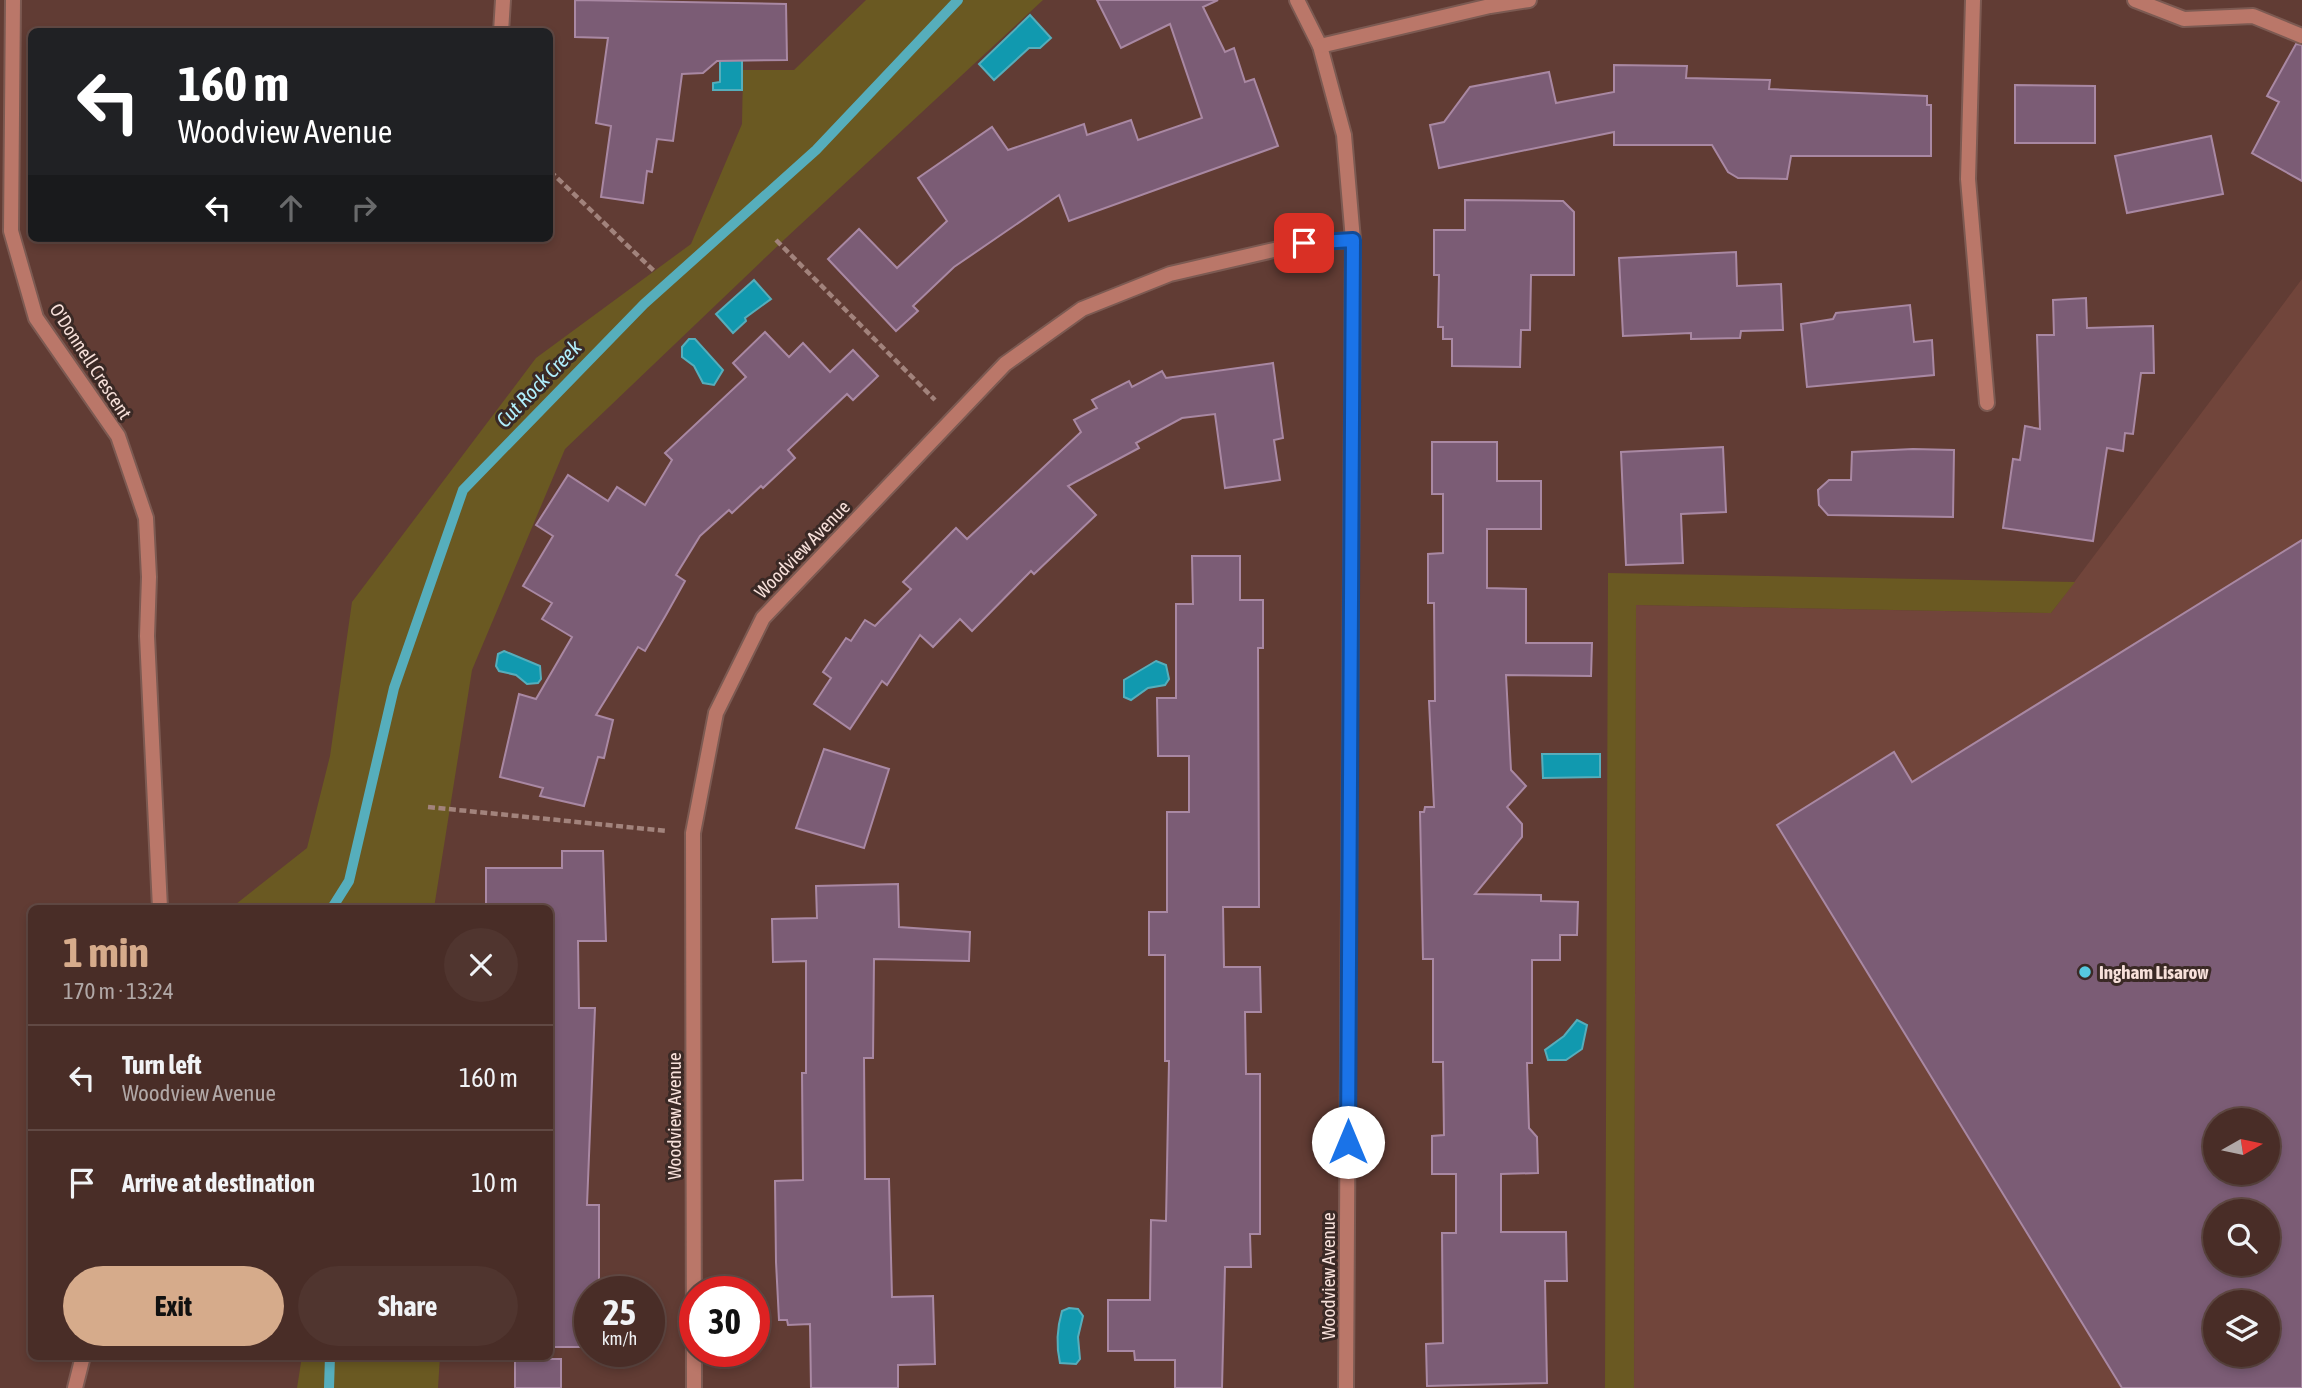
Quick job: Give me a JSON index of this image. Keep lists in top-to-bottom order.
{
  "streets": {
    "street": ["O'Donnell Crescent", "Woodview Avenue"]
  },
  "water": ["Cut Rock Creek"],
  "places": ["Ingham Lisarow"],
  "north": "right",
  "page": {
    "turn": ["160 m", "Woodview Avenue"],
    "heading": ["1 min", "170 m · 13:24"],
    "list": [
      {
        "name": "Turn left",
        "note": "Woodview Avenue",
        "value": "160 m"
      },
      {
        "name": "Arrive at destination",
        "value": "10 m"
      }
    ],
    "buttons": ["Exit", "Share"],
    "speed": "25 km/h",
    "limit": "30"
  }
}
